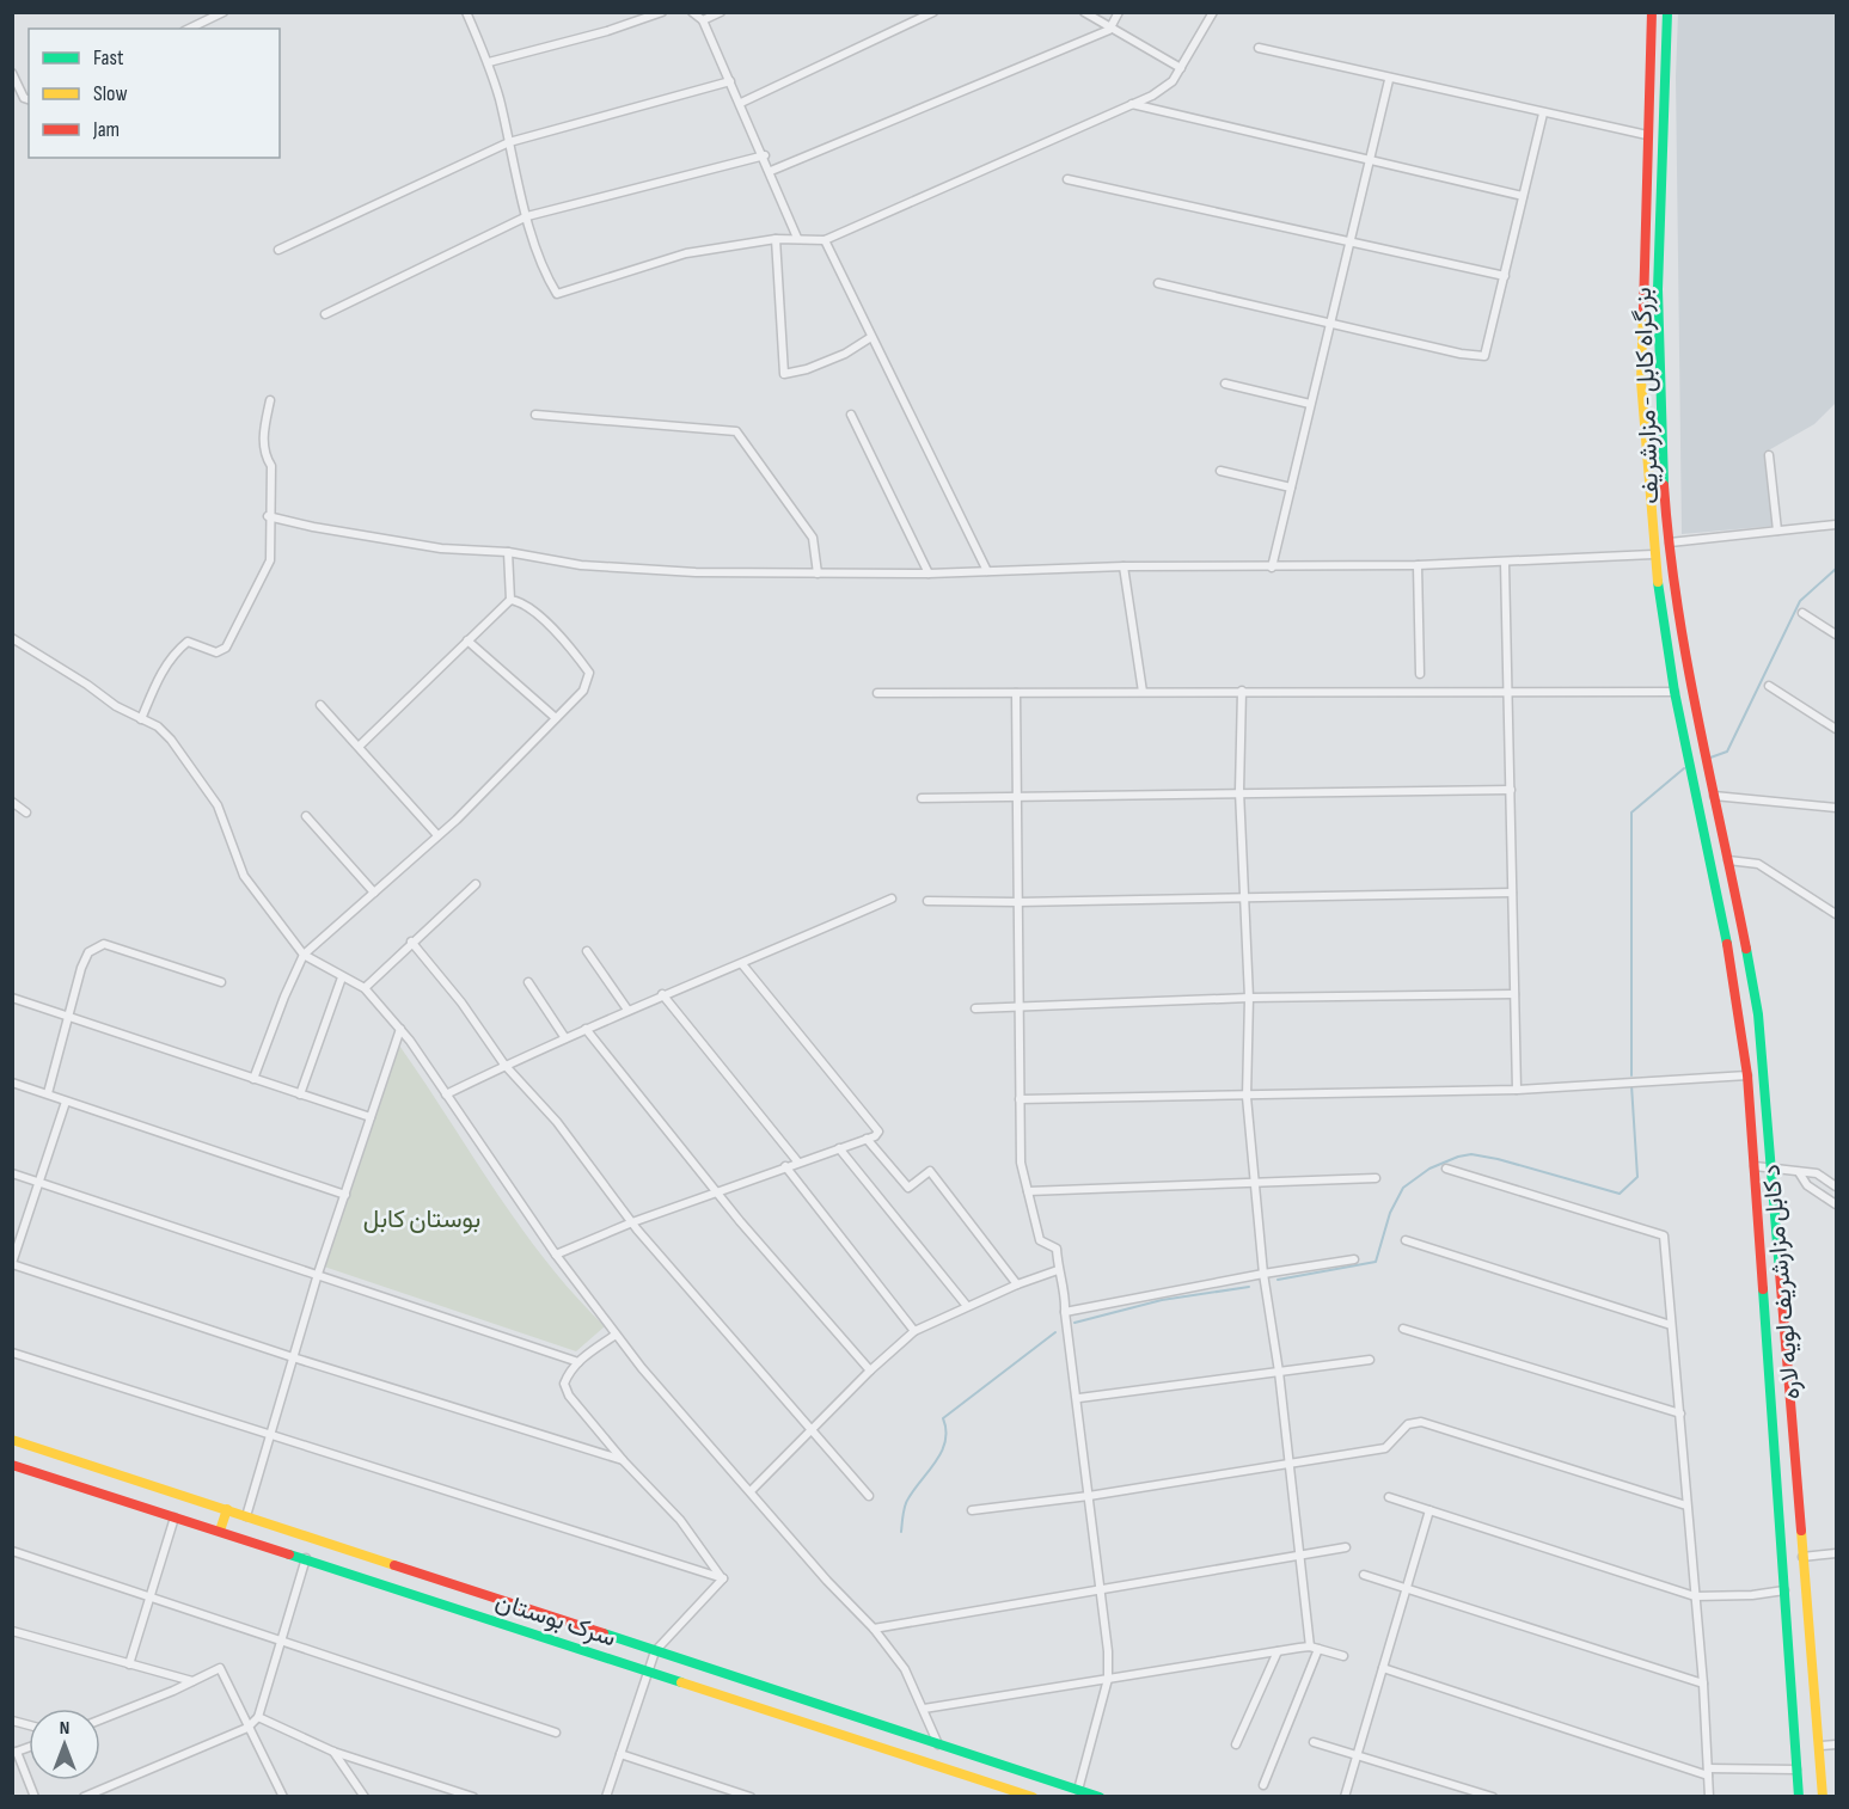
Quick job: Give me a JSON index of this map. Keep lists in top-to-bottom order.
{
  "streets": {
    "main road": ["بزرگراه کابل - مزارشریف", "د کابل مزارشریف لویه لاره", "سرک بوستان"]
  },
  "crossings": [
    ["بزرگراه کابل - مزارشریف", "د کابل مزارشریف لویه لاره"]
  ],
  "parks": ["بوستان کابل"],
  "legend": ["Fast", "Slow", "Jam"],
  "north": "top"
}
